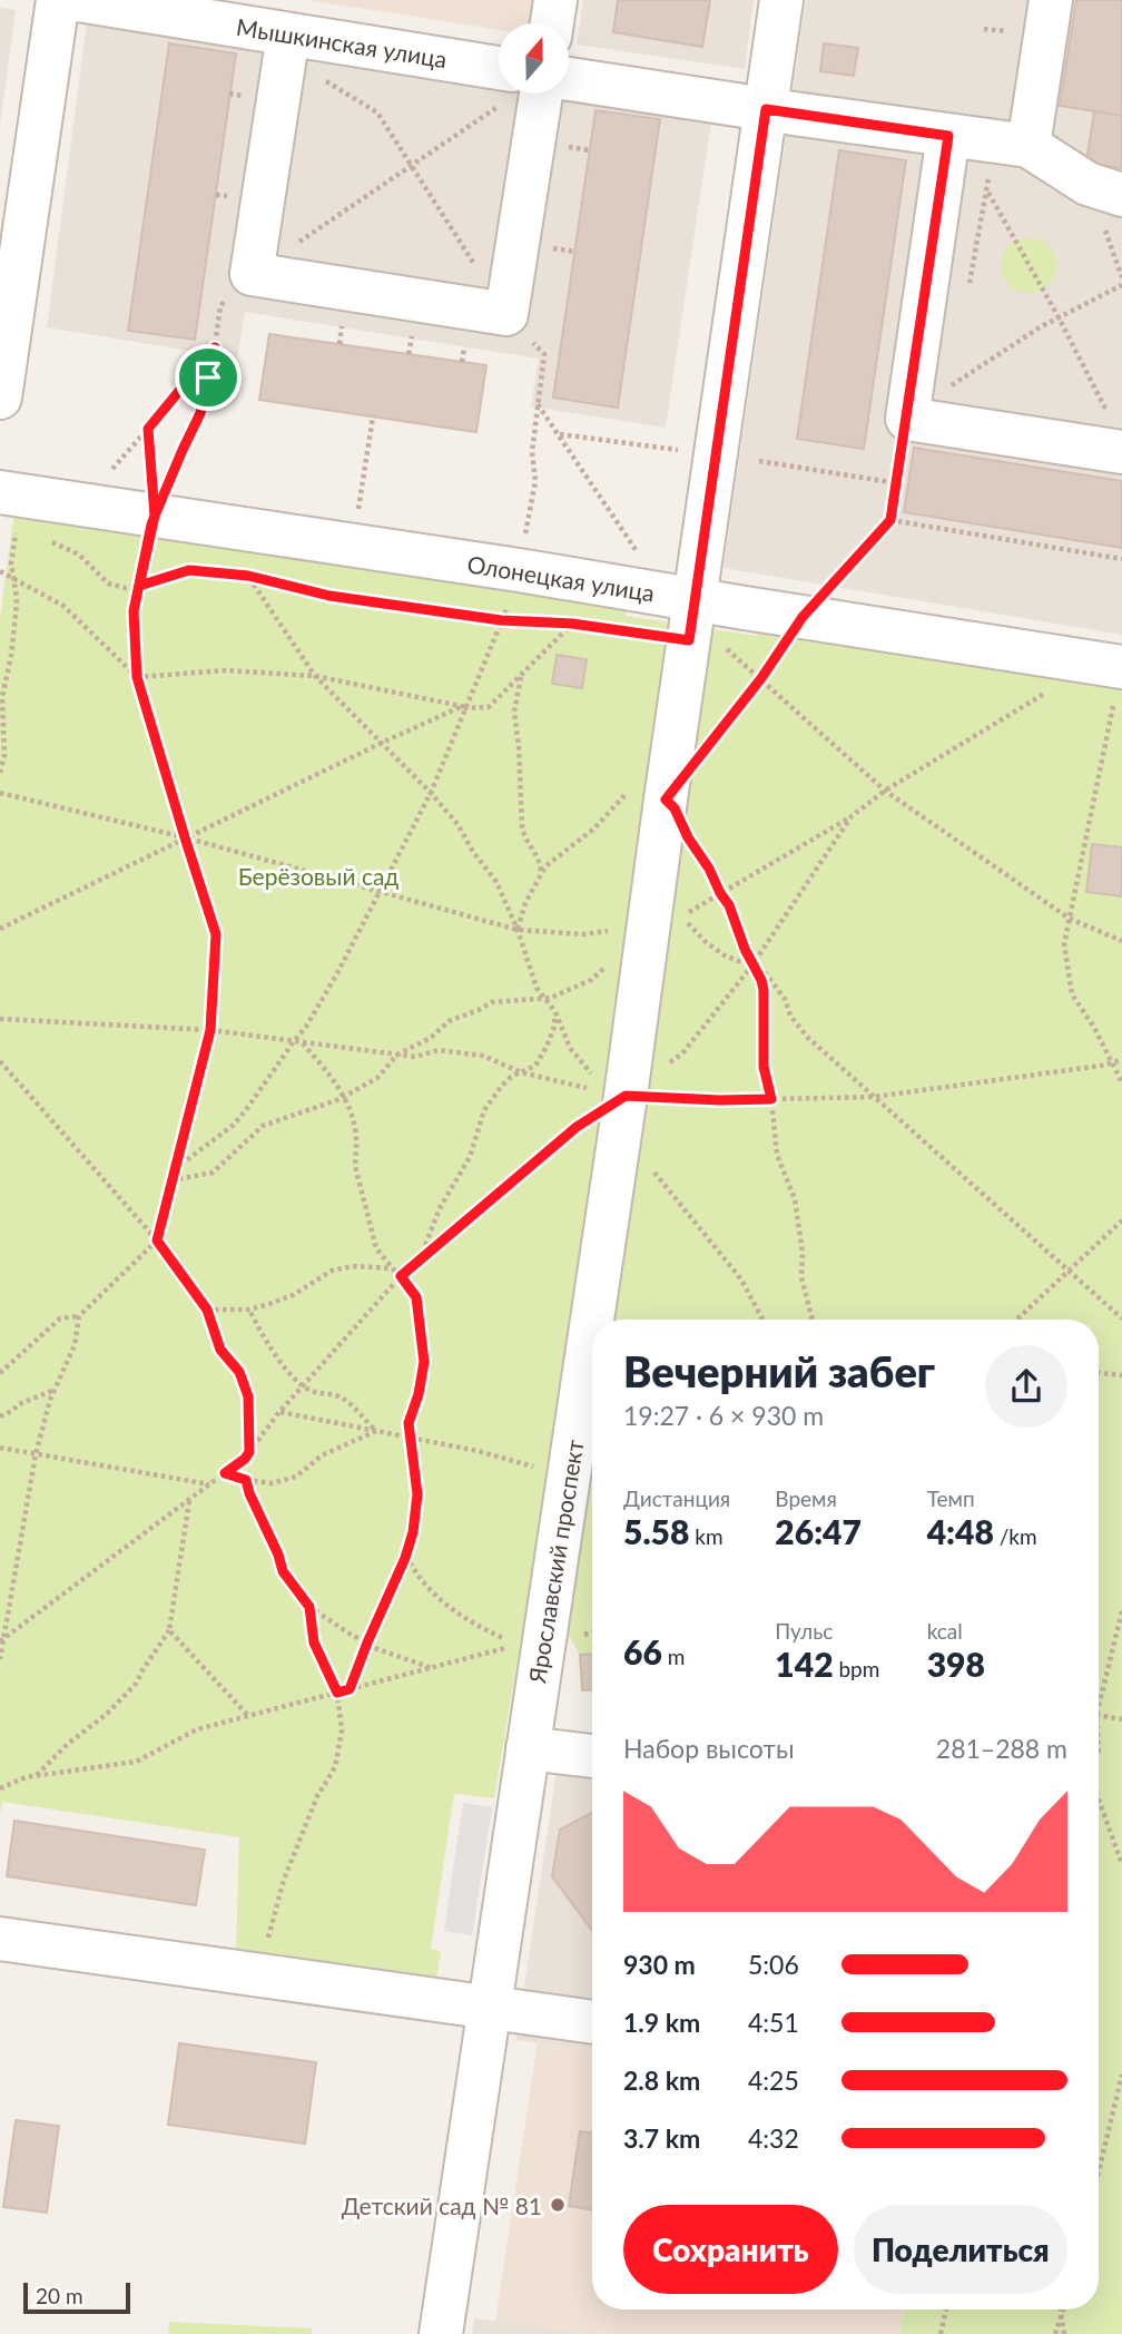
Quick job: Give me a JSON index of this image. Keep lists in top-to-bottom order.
{
  "streets": {
    "street": ["Мышкинская улица", "Олонецкая улица", "Ярославский проспект"]
  },
  "crossings": [
    ["Олонецкая улица", "Ярославский проспект"]
  ],
  "parks": ["Берёзовый сад"],
  "places": ["Детский сад № 81"],
  "scale_bar": "20 m",
  "north": "top",
  "page": {
    "heading": ["Вечерний забег", "19:27 · 6 × 930 m"],
    "stats": [
      ["Дистанция", "5.58 km"],
      ["Время", "26:47"],
      ["Темп", "4:48 /km"],
      ["66 m"],
      ["Пульс", "142 bpm"],
      ["kcal", "398"]
    ],
    "chart": ["Набор высоты", "281–288 m"],
    "list": [
      {
        "name": "930 m",
        "note": "5:06"
      },
      {
        "name": "1.9 km",
        "note": "4:51"
      },
      {
        "name": "2.8 km",
        "note": "4:25"
      },
      {
        "name": "3.7 km",
        "note": "4:32"
      }
    ],
    "buttons": ["Сохранить", "Поделиться"],
    "scale": "20 m"
  }
}
